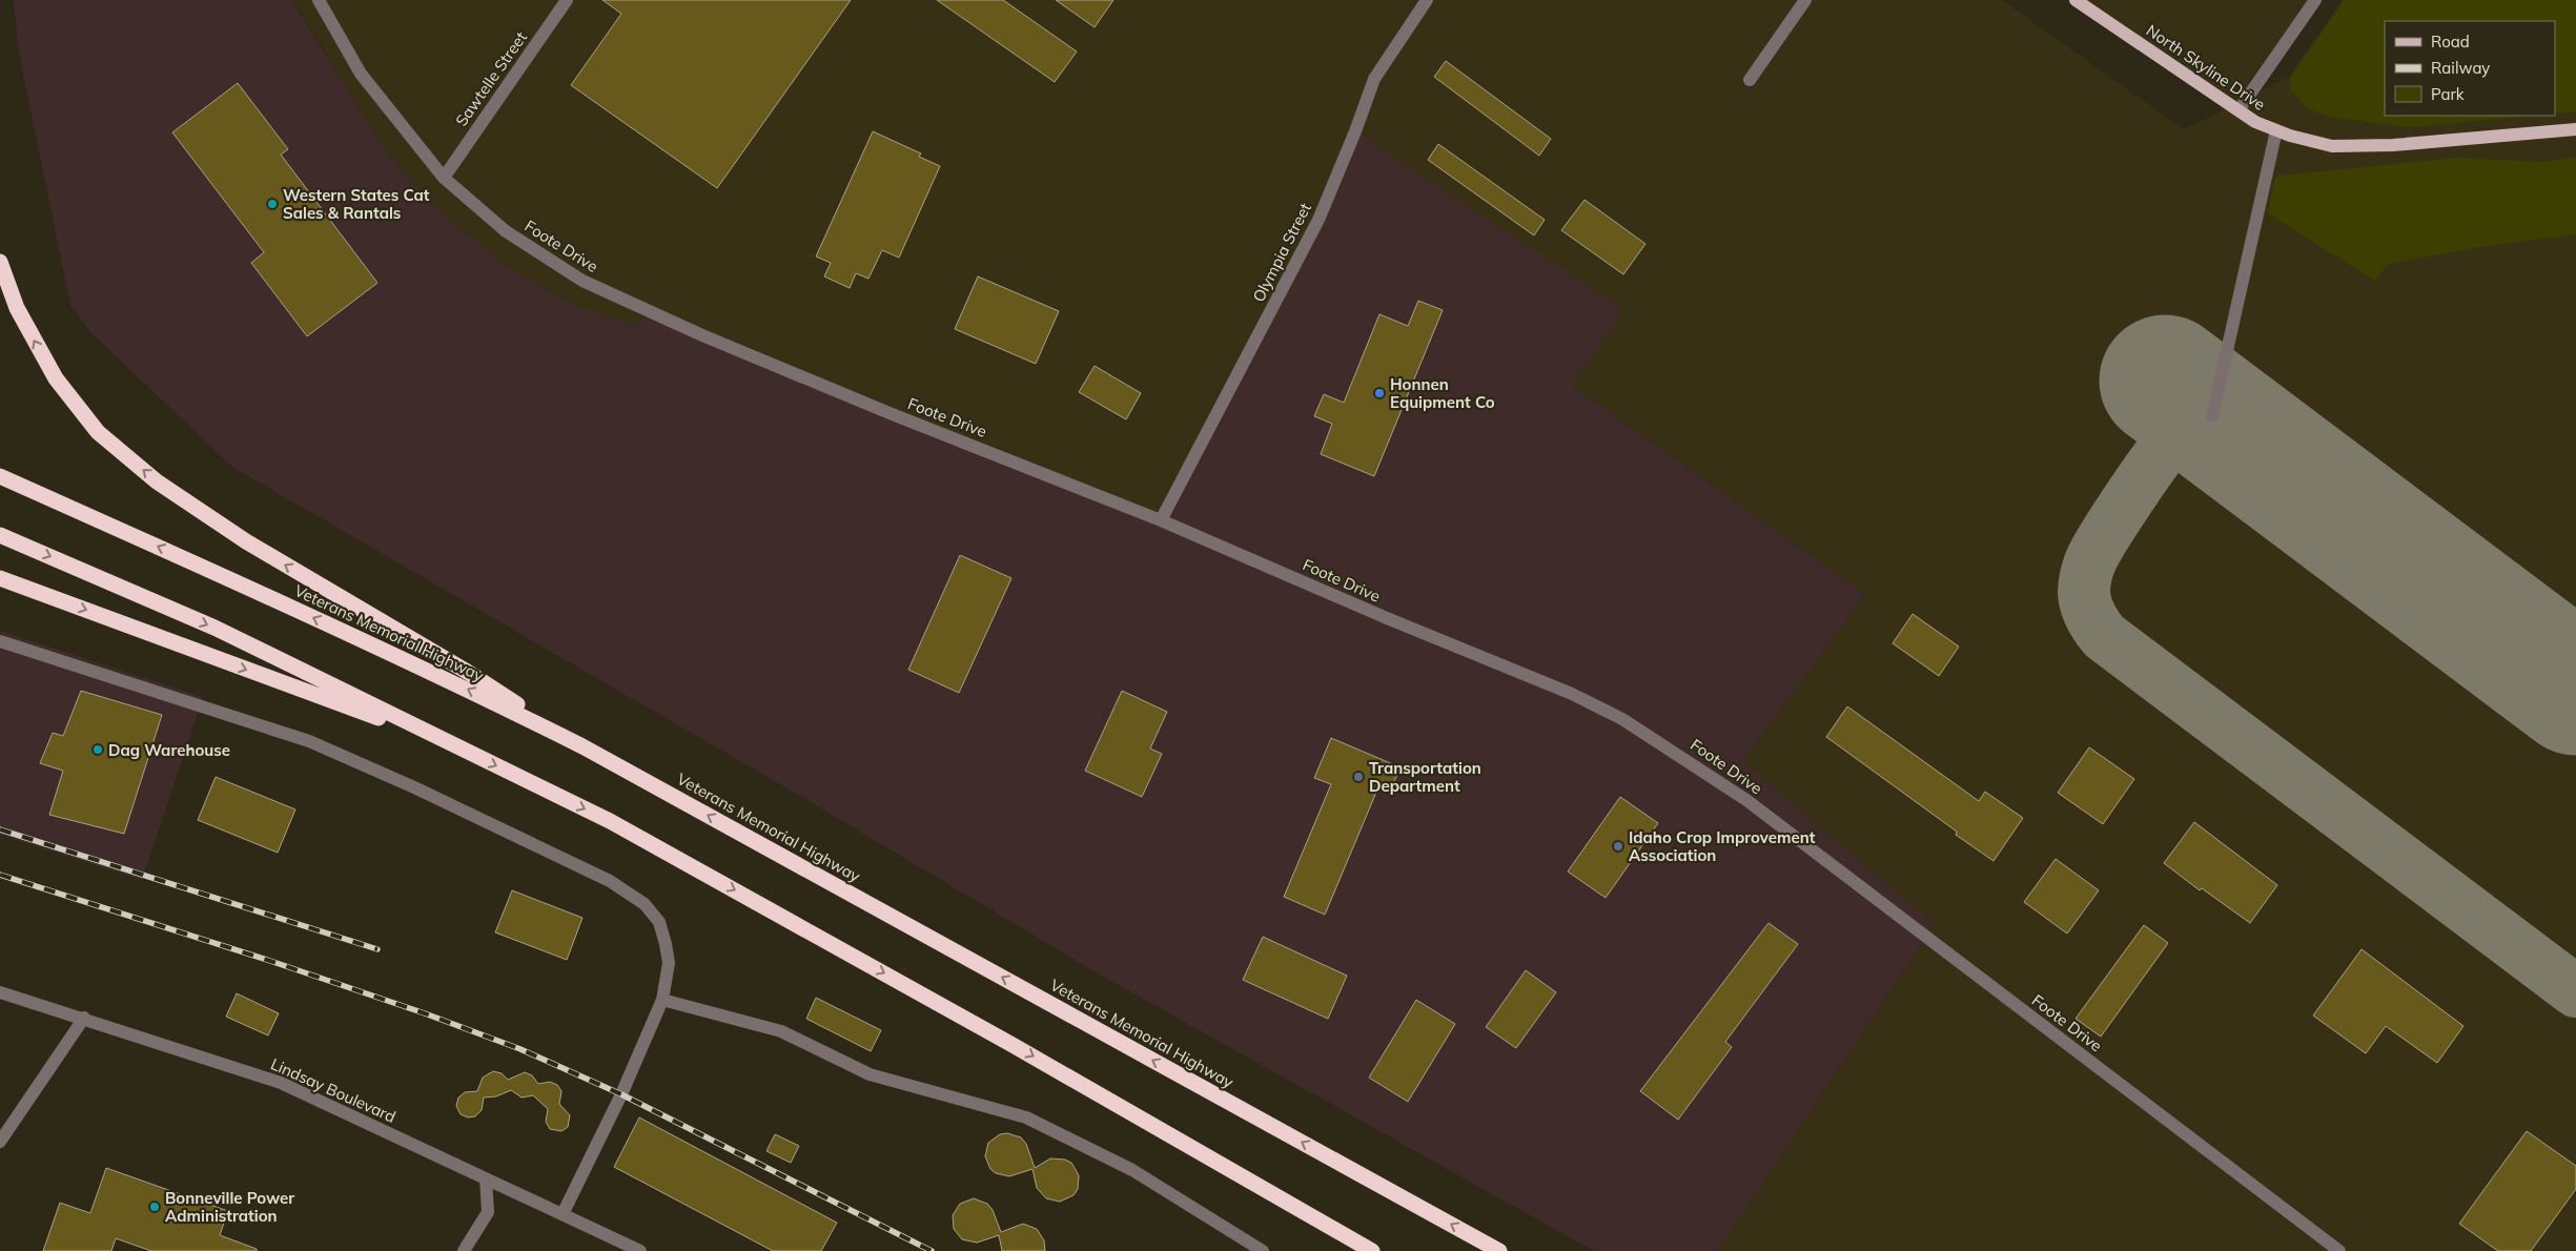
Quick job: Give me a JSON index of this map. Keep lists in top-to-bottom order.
{
  "streets": {
    "highway": ["Veterans Memorial Highway"],
    "main road": ["North Skyline Drive"],
    "street": [
      "Sawtelle Street",
      "Foote Drive",
      "Olympia Street",
      "Lindsay Boulevard"
    ]
  },
  "crossings": [
    ["Sawtelle Street", "Foote Drive"],
    ["Foote Drive", "Olympia Street"]
  ],
  "places": [
    "Western States Cat Sales & Rantals",
    "Honnen Equipment Co",
    "Dag Warehouse",
    "Transportation Department",
    "Idaho Crop Improvement Association",
    "Bonneville Power Administration"
  ],
  "legend": ["Road", "Railway", "Park"]
}
